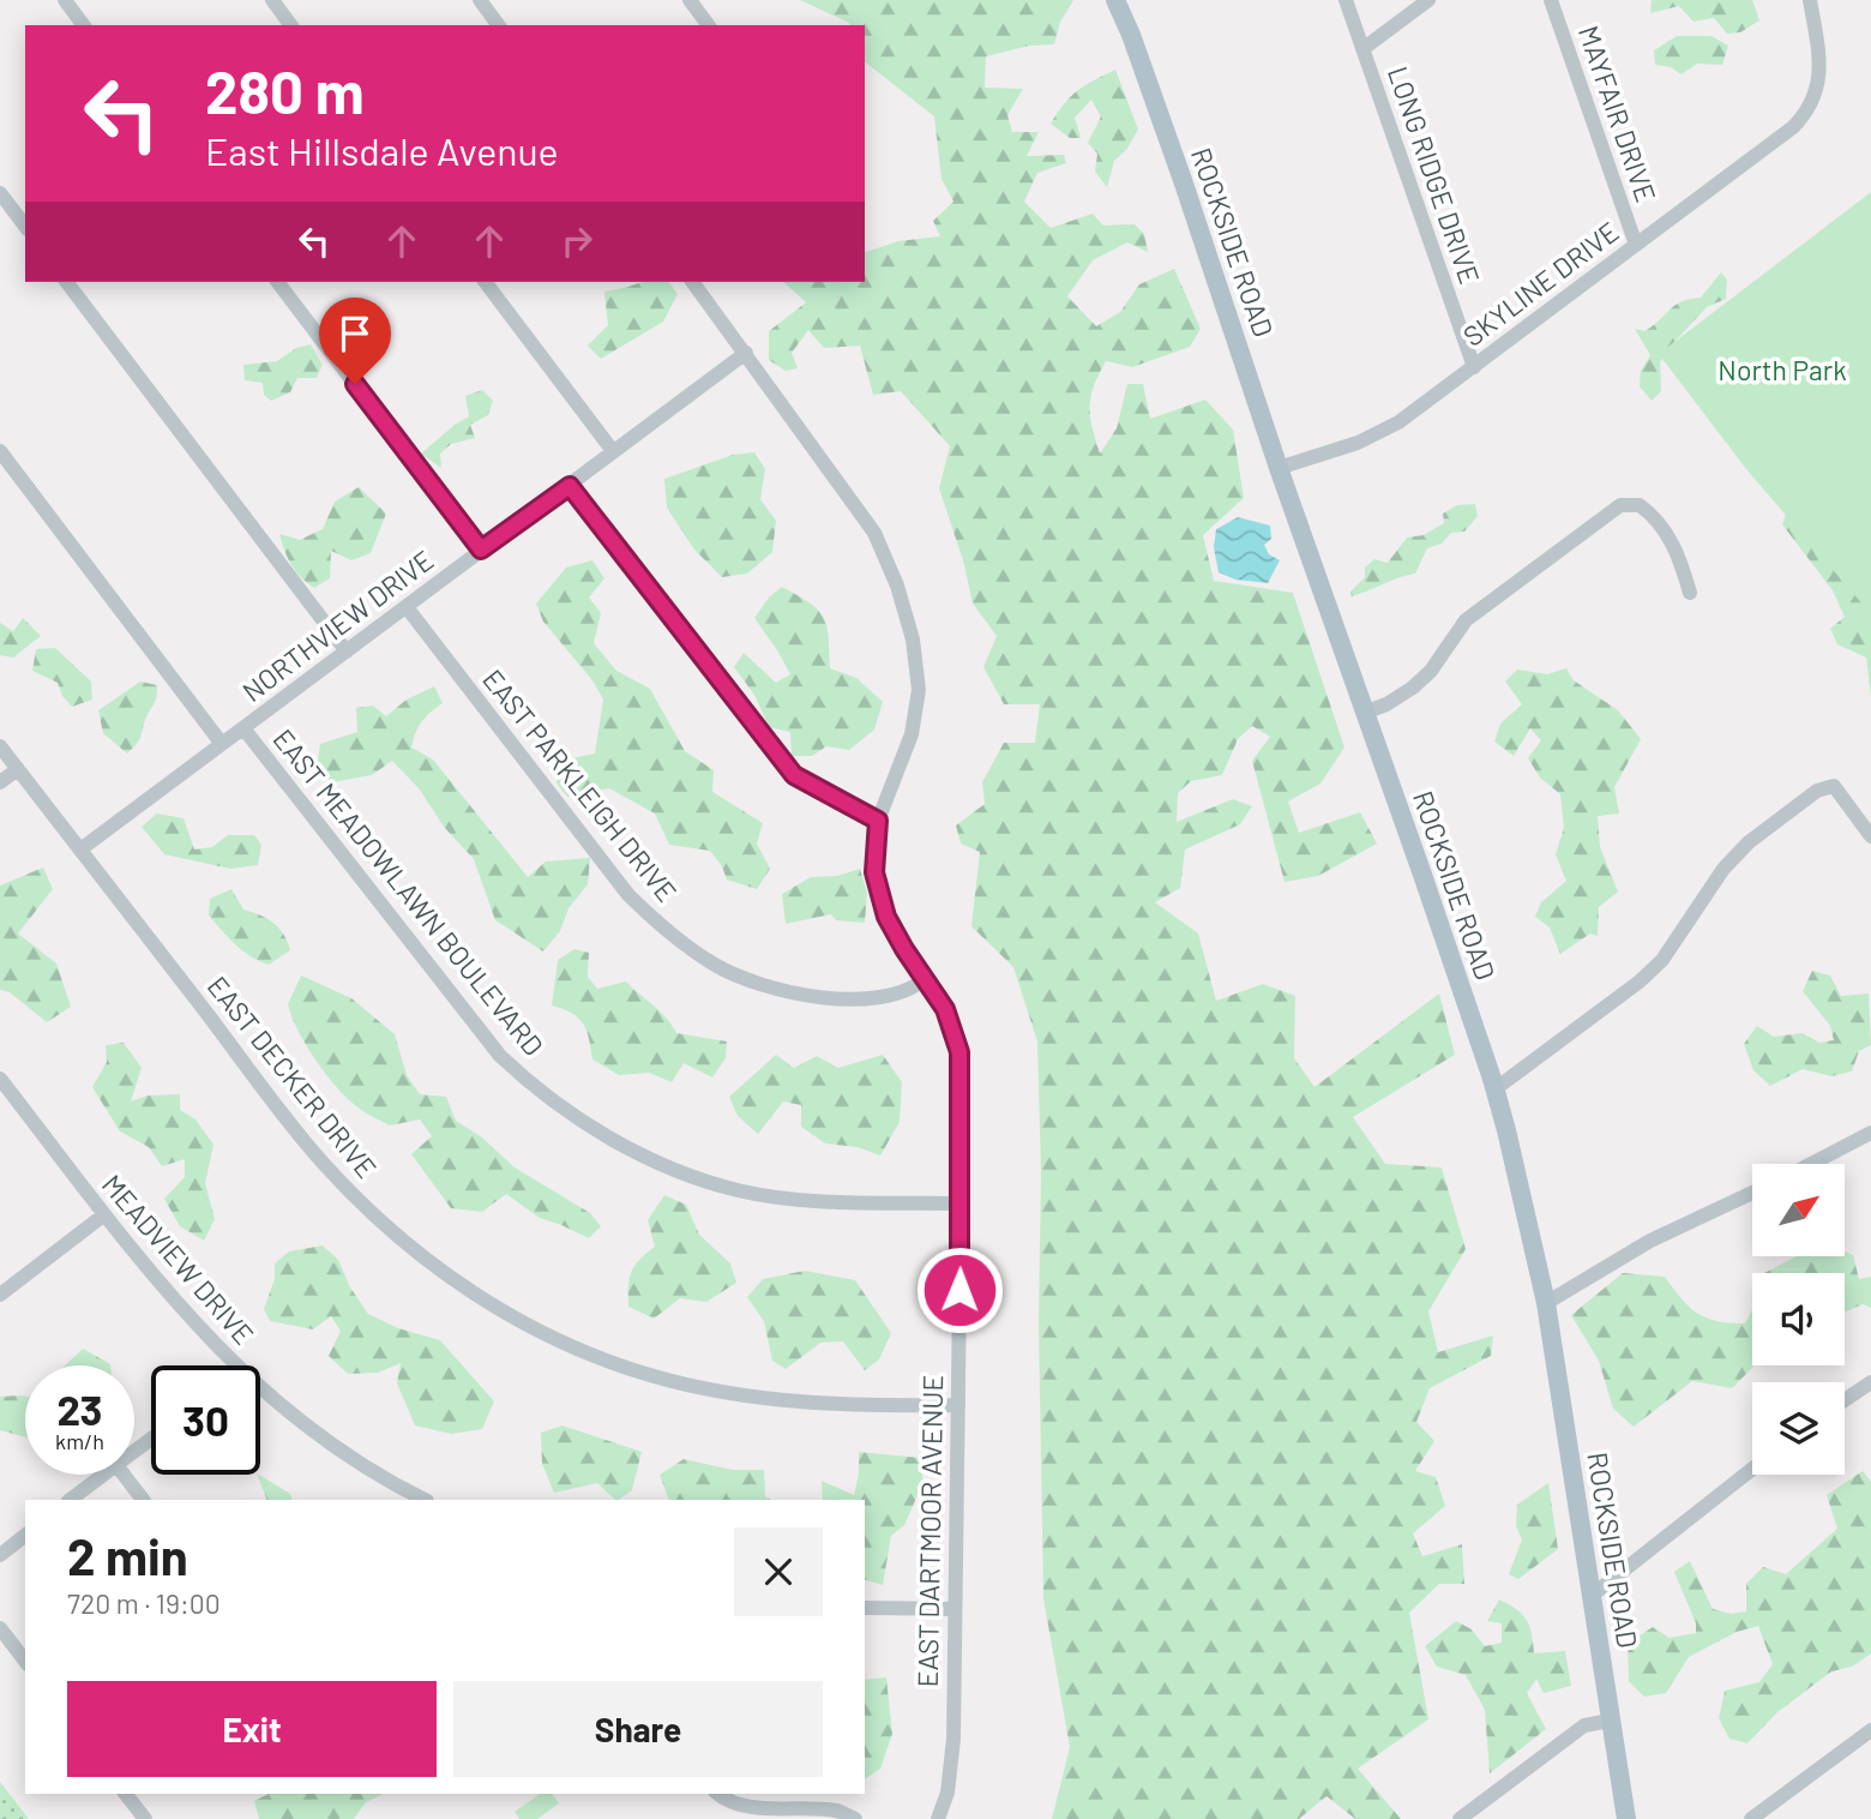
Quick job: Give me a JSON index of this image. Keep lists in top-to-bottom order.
{
  "streets": {
    "main road": ["ROCKSIDE ROAD"],
    "street": [
      "MAYFAIR DRIVE",
      "LONG RIDGE DRIVE",
      "SKYLINE DRIVE",
      "NORTHVIEW DRIVE",
      "EAST PARKLEIGH DRIVE",
      "EAST MEADOWLAWN BOULEVARD",
      "EAST DECKER DRIVE",
      "MEADVIEW DRIVE",
      "EAST DARTMOOR AVENUE"
    ]
  },
  "crossings": [
    ["MAYFAIR DRIVE", "SKYLINE DRIVE"],
    ["LONG RIDGE DRIVE", "SKYLINE DRIVE"],
    ["ROCKSIDE ROAD", "SKYLINE DRIVE"],
    ["NORTHVIEW DRIVE", "EAST PARKLEIGH DRIVE"],
    ["NORTHVIEW DRIVE", "EAST MEADOWLAWN BOULEVARD"],
    ["NORTHVIEW DRIVE", "EAST DECKER DRIVE"],
    ["NORTHVIEW DRIVE", "EAST DARTMOOR AVENUE"],
    ["EAST PARKLEIGH DRIVE", "EAST DARTMOOR AVENUE"],
    ["EAST MEADOWLAWN BOULEVARD", "EAST DARTMOOR AVENUE"],
    ["EAST DECKER DRIVE", "EAST DARTMOOR AVENUE"]
  ],
  "parks": ["North Park"],
  "north": "top right",
  "page": {
    "turn": ["280 m", "East Hillsdale Avenue"],
    "speed": "23 km/h",
    "limit": "30",
    "heading": ["2 min", "720 m · 19:00"],
    "buttons": ["Exit", "Share"]
  }
}
